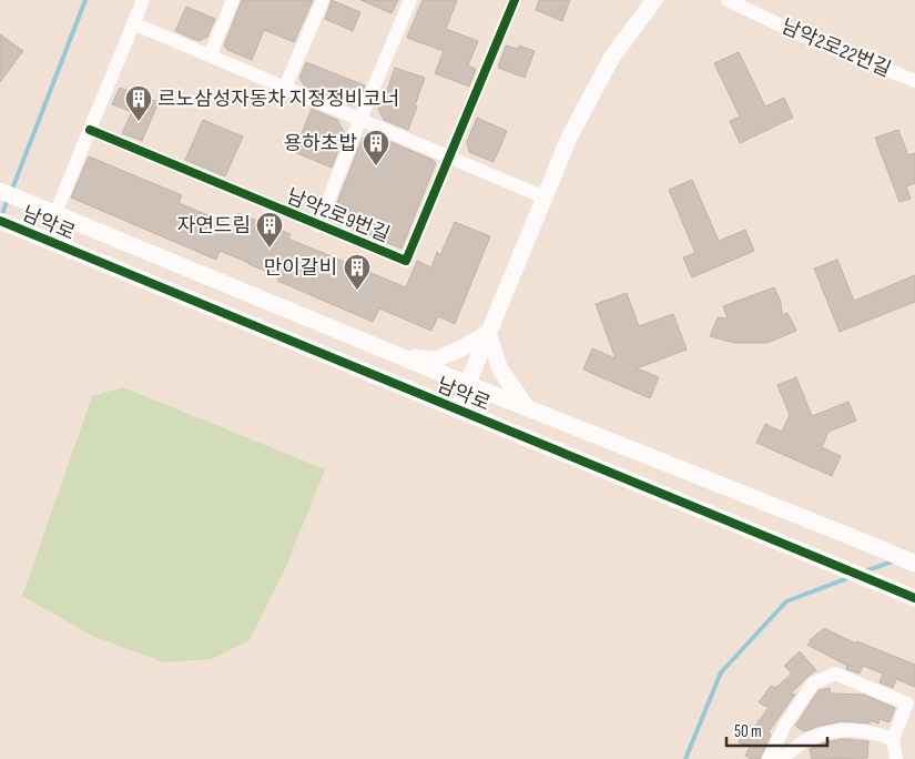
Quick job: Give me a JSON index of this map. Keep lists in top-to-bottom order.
{
  "streets": {
    "street": ["남악2로22번길", "남악2로9번길", "남악로"]
  },
  "places": {
    "building": [
      "르노삼성자동차 지정정비코너",
      "용하초밥",
      "자연드림",
      "만이갈비"
    ]
  },
  "scale_bar": "50 m"
}
